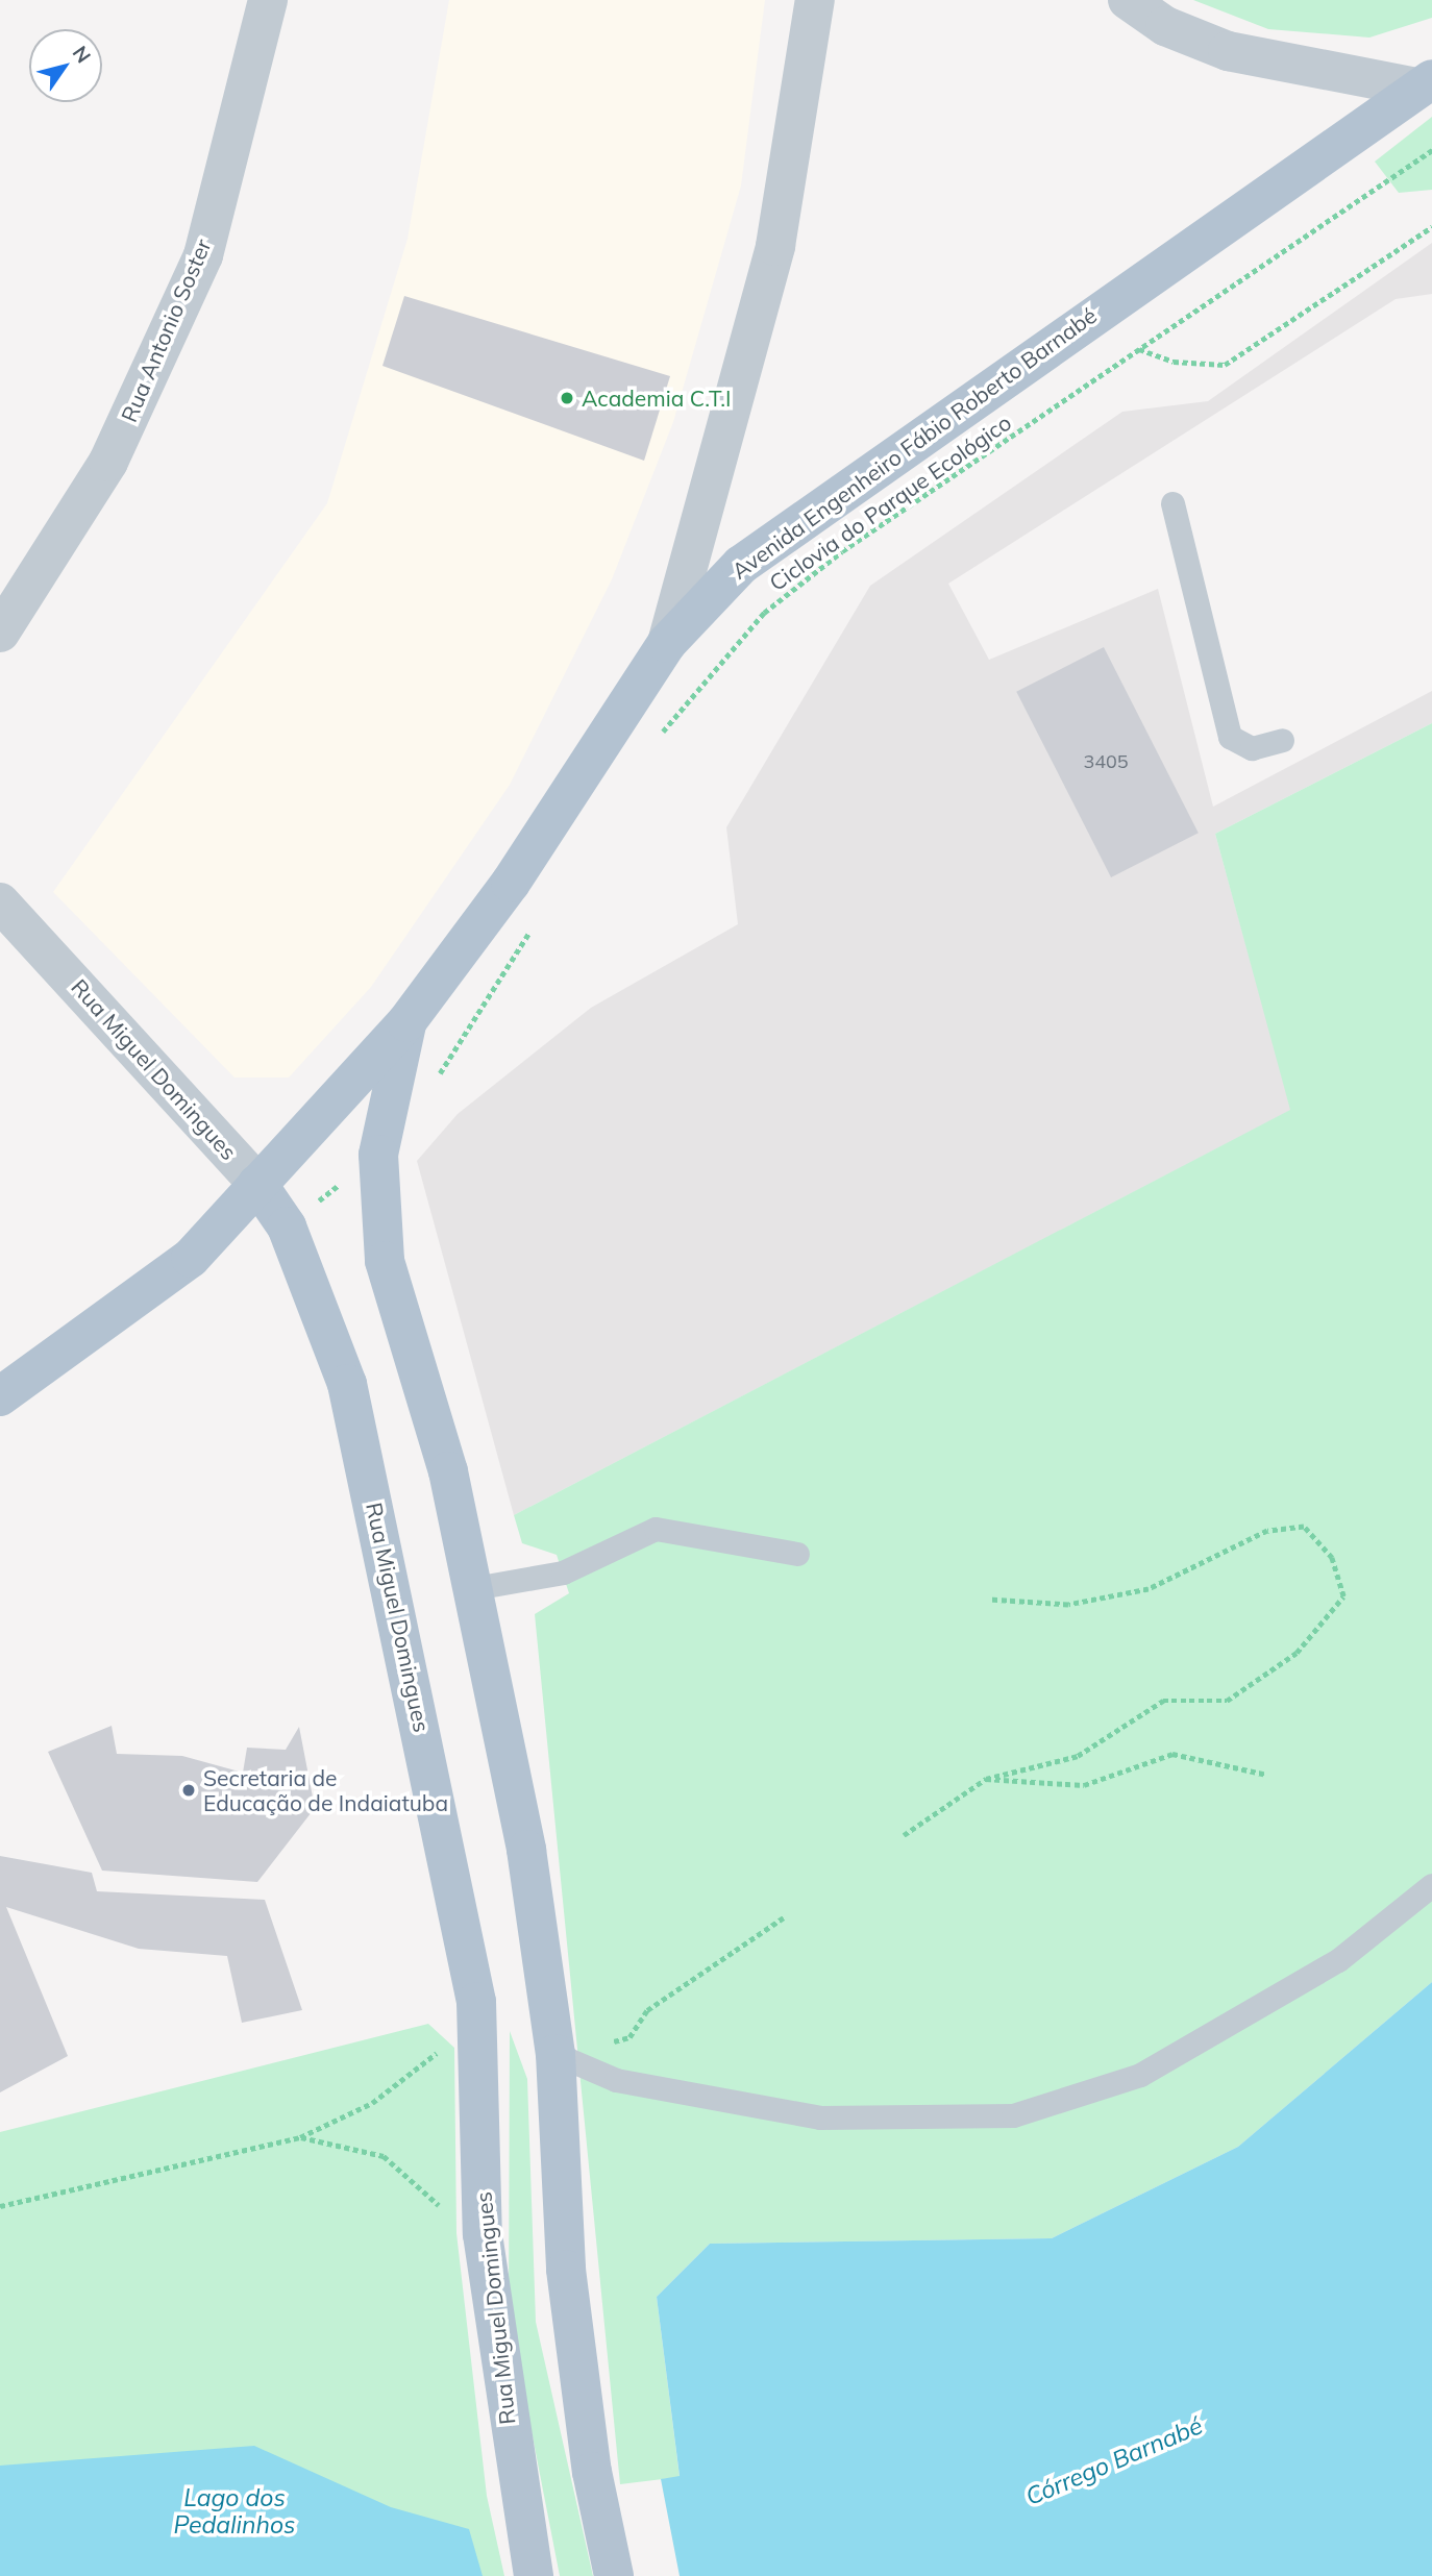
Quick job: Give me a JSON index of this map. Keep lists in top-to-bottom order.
{
  "streets": {
    "main road": ["Avenida Engenheiro Fábio Roberto Barnabé", "Rua Miguel Domingues"],
    "street": ["Rua Antonio Soster"],
    "path": ["Ciclovia do Parque Ecológico"]
  },
  "crossings": [
    ["Avenida Engenheiro Fábio Roberto Barnabé", "Rua Miguel Domingues"]
  ],
  "water": ["Córrego Barnabé", "Lago dos Pedalinhos"],
  "places": ["Academia C.T.I", "Secretaria de Educação de Indaiatuba"],
  "house_numbers": ["3405"],
  "north": "top right"
}
